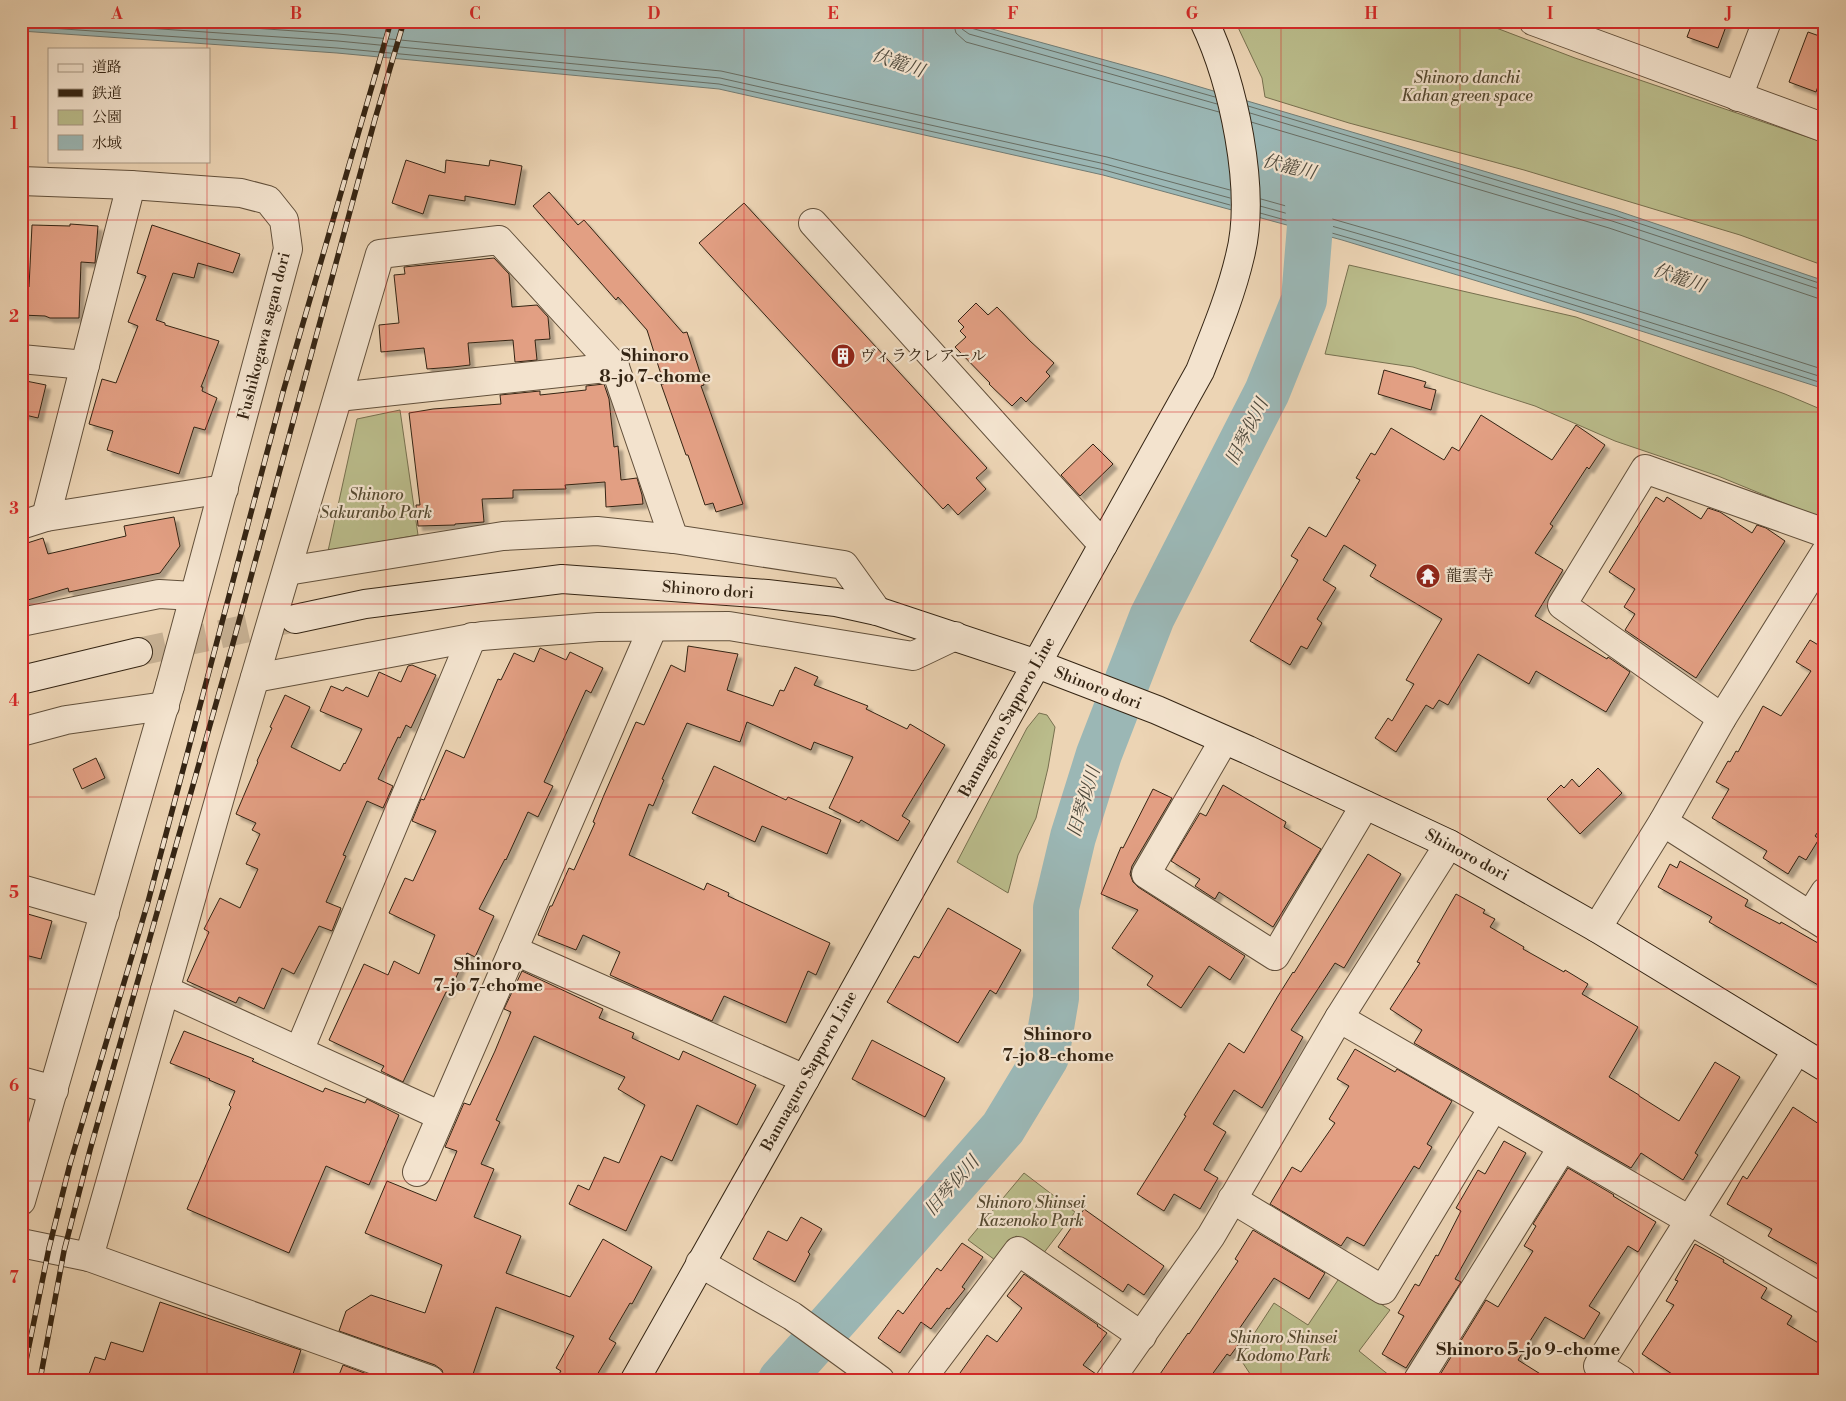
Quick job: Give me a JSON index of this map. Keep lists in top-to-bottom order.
{
  "streets": {
    "street": ["Fushikogawa sagan dori", "Shinoro dori", "Bannaguro Sapporo Line"]
  },
  "crossings": [
    ["Shinoro dori", "Bannaguro Sapporo Line"]
  ],
  "districts": [
    "Shinoro 8-jo 7-chome",
    "Shinoro 7-jo 7-chome",
    "Shinoro 7-jo 8-chome",
    "Shinoro 5-jo 9-chome"
  ],
  "water": ["伏籠川", "旧琴似川"],
  "parks": [
    "Shinoro danchi Kahan green space",
    "Shinoro Sakuranbo Park",
    "Shinoro Shinsei Kazenoko Park",
    "Shinoro Shinsei Kodomo Park"
  ],
  "places": {
    "building": ["ヴィラクレアール"],
    "temple": ["龍雲寺"]
  },
  "legend": [
    "道路",
    "鉄道",
    "公園",
    "水域"
  ],
  "grid": {
    "columns": [
      "A",
      "B",
      "C",
      "D",
      "E",
      "F",
      "G",
      "H",
      "I",
      "J"
    ],
    "rows": [
      "1",
      "2",
      "3",
      "4",
      "5",
      "6",
      "7"
    ]
  }
}
